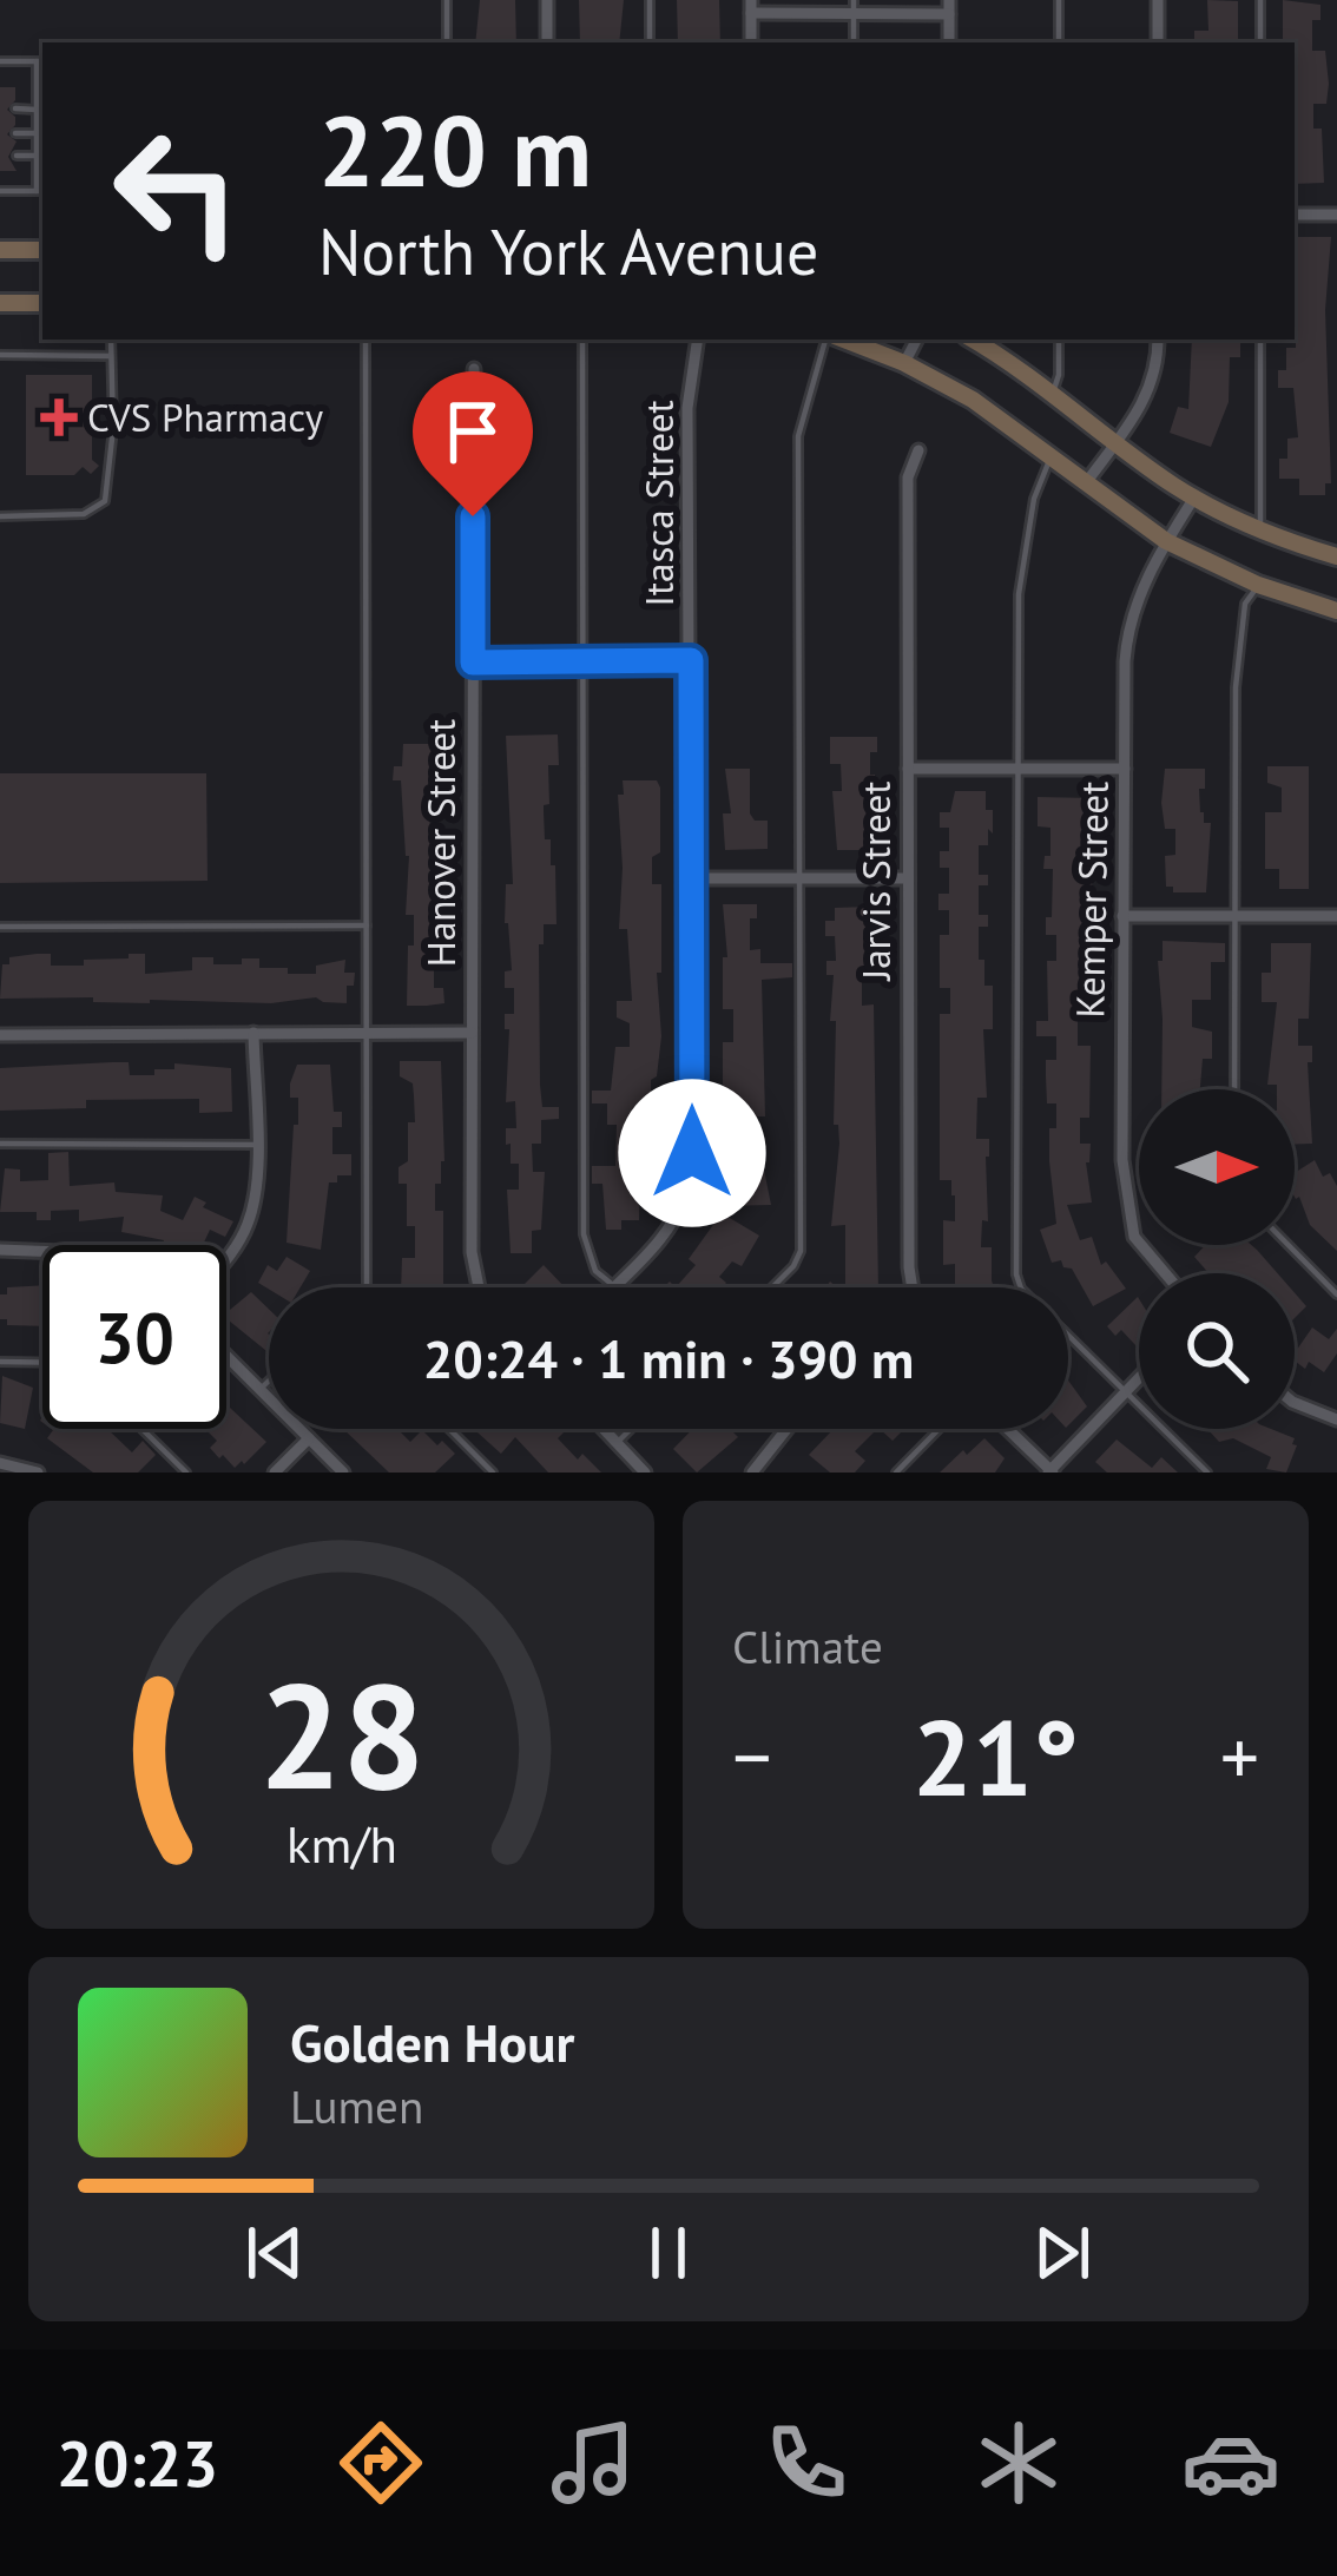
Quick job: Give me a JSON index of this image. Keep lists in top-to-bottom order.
{
  "streets": {
    "street": [
      "Itasca Street",
      "Hanover Street",
      "Jarvis Street",
      "Kemper Street"
    ]
  },
  "places": {
    "health": ["CVS Pharmacy"]
  },
  "north": "right",
  "page": {
    "turn": ["220 m", "North York Avenue"],
    "limit": "30",
    "trip": "20:24 · 1 min · 390 m",
    "tile": "Climate",
    "heat": ["−", "21°", "+"],
    "song": ["Golden Hour", "Lumen"],
    "tabs": "20:23",
    "gauge": ["28", "km/h"]
  }
}
